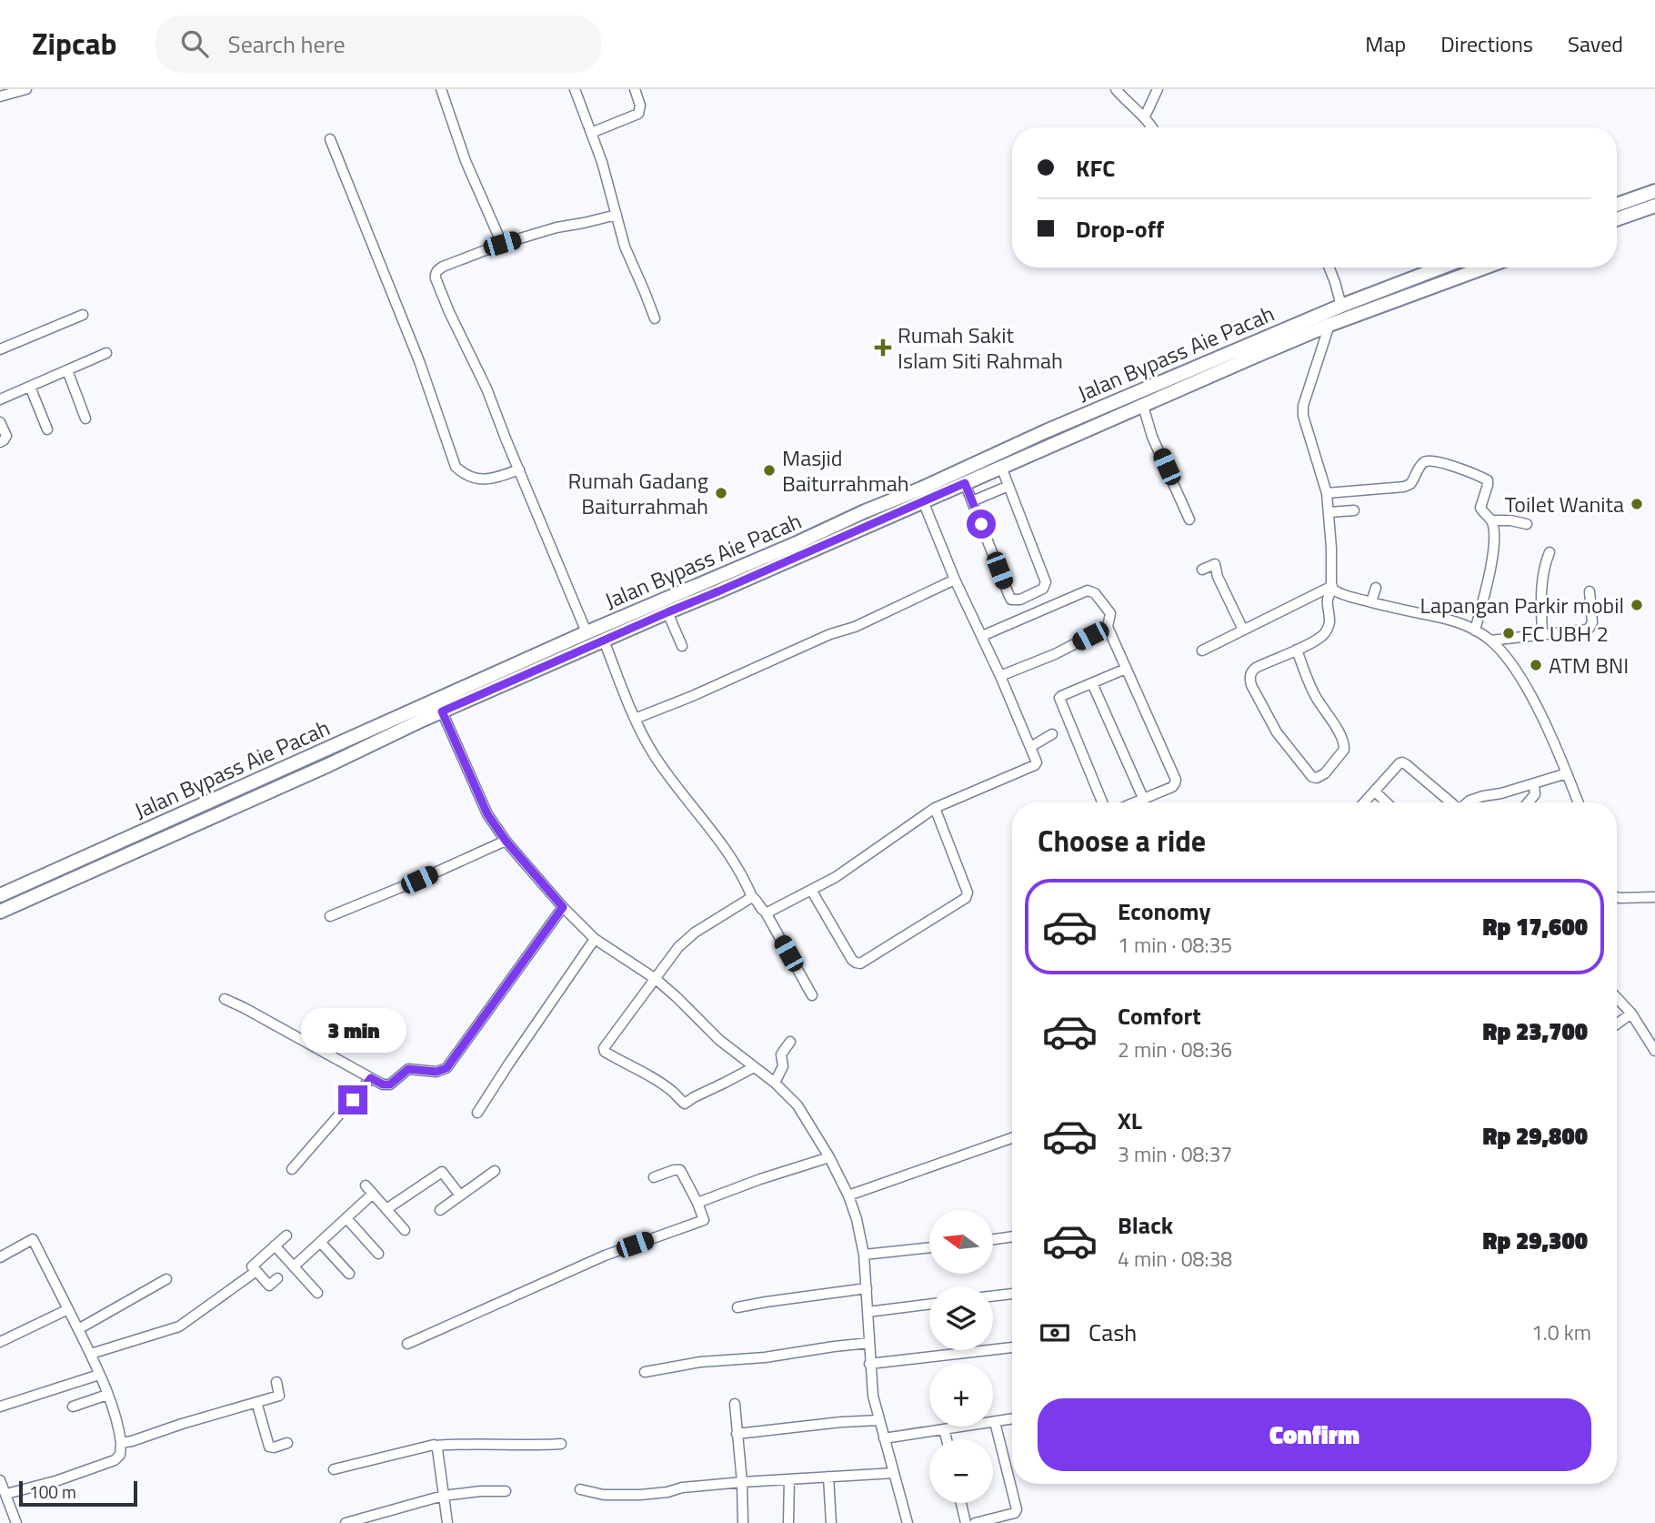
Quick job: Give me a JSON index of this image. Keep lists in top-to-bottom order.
{
  "streets": {
    "highway": ["Jalan Bypass Aie Pacah"]
  },
  "places": {
    "health": ["Rumah Sakit Islam Siti Rahmah"],
    "other": [
      "Masjid Baiturrahmah",
      "Rumah Gadang Baiturrahmah",
      "Toilet Wanita",
      "Lapangan Parkir mobil",
      "FC UBH 2",
      "ATM BNI"
    ]
  },
  "scale_bar": "100 m",
  "north": "left",
  "page": {
    "header": "Zipcab",
    "search": "Search here",
    "nav": ["Map", "Directions", "Saved"],
    "banner": ["KFC", "Drop-off"],
    "heading": "Choose a ride",
    "list": [
      {
        "name": "Economy",
        "note": "1 min · 08:35",
        "value": "Rp 17,600"
      },
      {
        "name": "Comfort",
        "note": "2 min · 08:36",
        "value": "Rp 23,700"
      },
      {
        "name": "XL",
        "note": "3 min · 08:37",
        "value": "Rp 29,800"
      },
      {
        "name": "Black",
        "note": "4 min · 08:38",
        "value": "Rp 29,300"
      }
    ],
    "bubble": "3 min",
    "map_buttons": ["+", "−"],
    "pay": ["Cash", "1.0 km"],
    "buttons": "Confirm",
    "scale": "100 m"
  }
}
